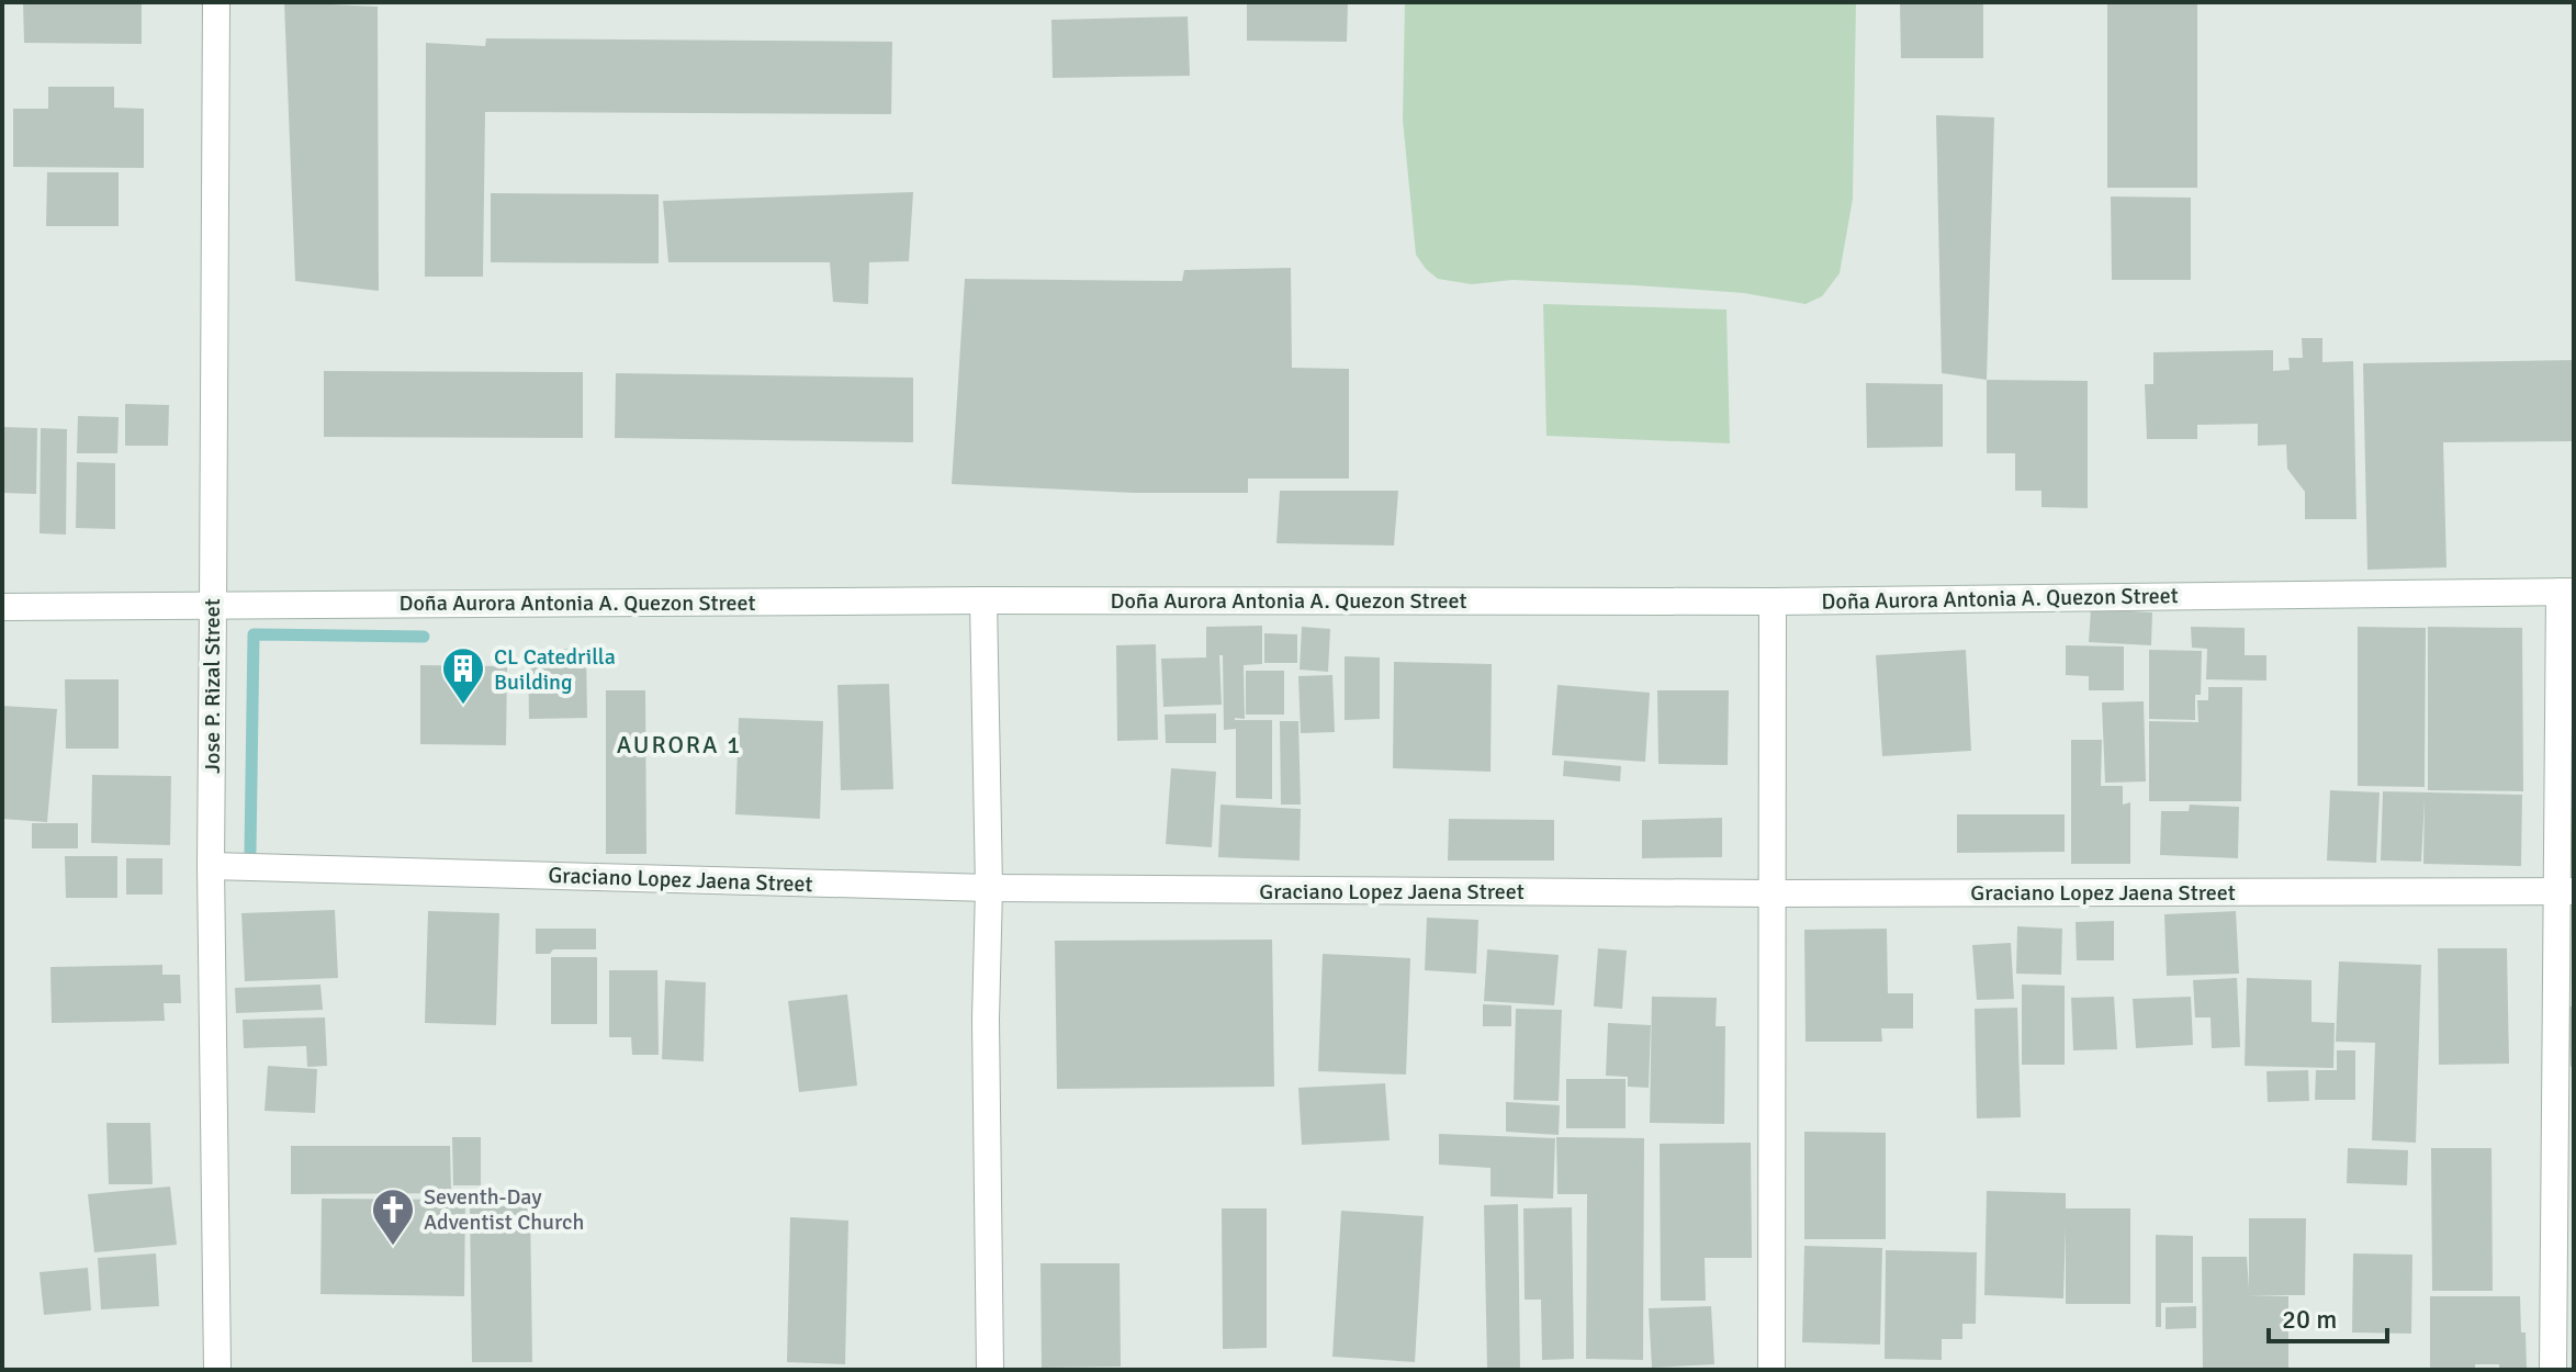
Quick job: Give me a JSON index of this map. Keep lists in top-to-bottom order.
{
  "streets": {
    "street": ["Doña Aurora Antonia A. Quezon Street", "Jose P. Rizal Street", "Graciano Lopez Jaena Street"]
  },
  "crossings": [
    ["Doña Aurora Antonia A. Quezon Street", "Jose P. Rizal Street"],
    ["Jose P. Rizal Street", "Graciano Lopez Jaena Street"]
  ],
  "districts": ["AURORA 1"],
  "places": {
    "building": ["CL Catedrilla Building"],
    "church": ["Seventh-Day Adventist Church"]
  },
  "scale_bar": "20 m"
}
